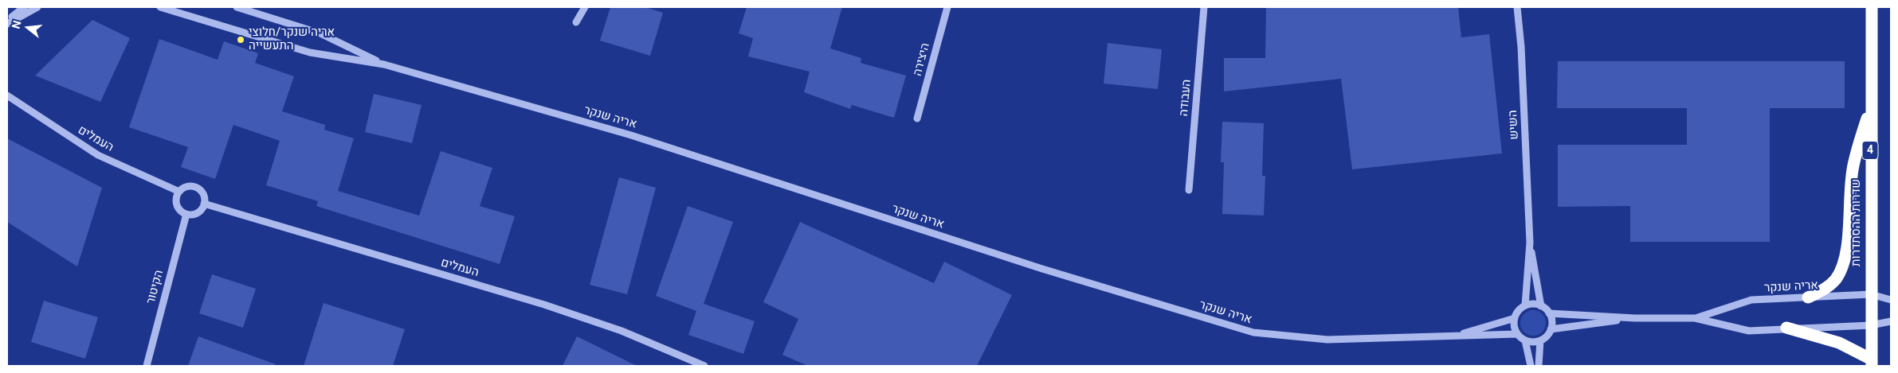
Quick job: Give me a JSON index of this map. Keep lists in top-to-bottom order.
{
  "streets": {
    "highway": ["4", "שדרות ההסתדרות"],
    "street": [
      "היצירה",
      "העבודה",
      "אריה שנקר",
      "השיש",
      "העמלים",
      "הקיטור"
    ]
  },
  "crossings": [
    ["אריה שנקר", "השיש"],
    ["אריה שנקר", "שדרות ההסתדרות"],
    ["העמלים", "הקיטור"]
  ],
  "places": ["אריה שנקר/חלוצי התעשייה"],
  "north": "left"
}
